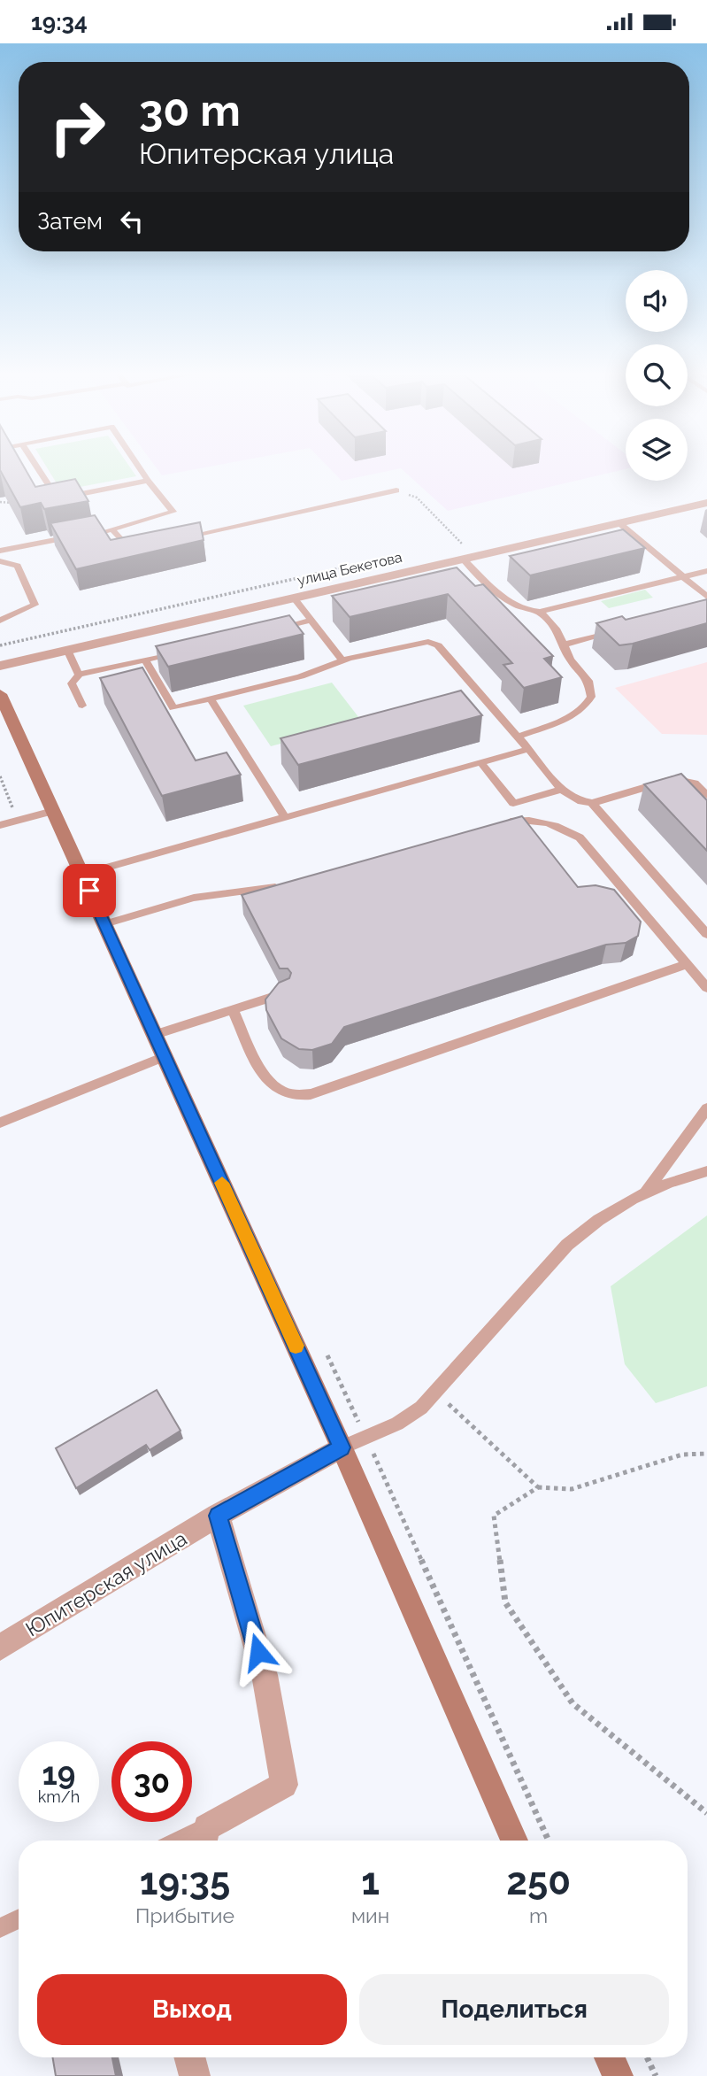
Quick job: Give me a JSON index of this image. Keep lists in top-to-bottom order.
{
  "streets": {
    "street": ["улица Бекетова", "Юпитерская улица"]
  },
  "page": {
    "status": "19:34",
    "turn": ["30 m", "Юпитерская улица"],
    "then": "Затем",
    "speed": "19 km/h",
    "limit": "30",
    "eta": [
      "19:35",
      "Прибытие",
      "1",
      "мин",
      "250",
      "m"
    ],
    "buttons": ["Выход", "Поделиться"]
  }
}
